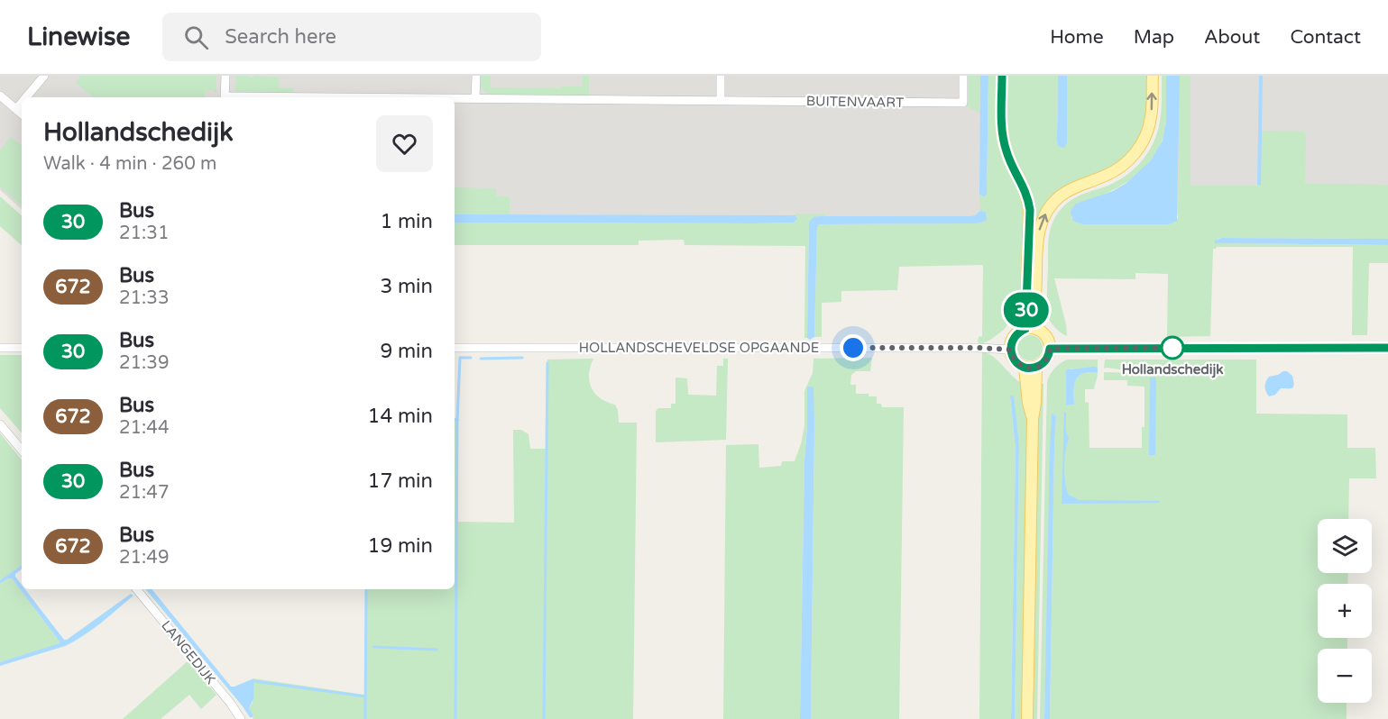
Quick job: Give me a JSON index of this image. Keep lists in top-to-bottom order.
{
  "streets": {
    "street": ["BUITENVAART", "HOLLANDSCHEVELDSE OPGAANDE", "LANGEDIJK"]
  },
  "places": ["Hollandschedijk"],
  "lines": ["bus line 30"],
  "page": {
    "header": "Linewise",
    "search": "Search here",
    "nav": [
      "Home",
      "Map",
      "About",
      "Contact"
    ],
    "on_map": "30",
    "heading": ["Hollandschedijk", "Walk · 4 min · 260 m"],
    "list": [
      {
        "mark": "30",
        "name": "Bus",
        "note": "21:31",
        "value": "1 min"
      },
      {
        "mark": "672",
        "name": "Bus",
        "note": "21:33",
        "value": "3 min"
      },
      {
        "mark": "30",
        "name": "Bus",
        "note": "21:39",
        "value": "9 min"
      },
      {
        "mark": "672",
        "name": "Bus",
        "note": "21:44",
        "value": "14 min"
      },
      {
        "mark": "30",
        "name": "Bus",
        "note": "21:47",
        "value": "17 min"
      },
      {
        "mark": "672",
        "name": "Bus",
        "note": "21:49",
        "value": "19 min"
      }
    ],
    "map_buttons": ["+", "−"]
  }
}
